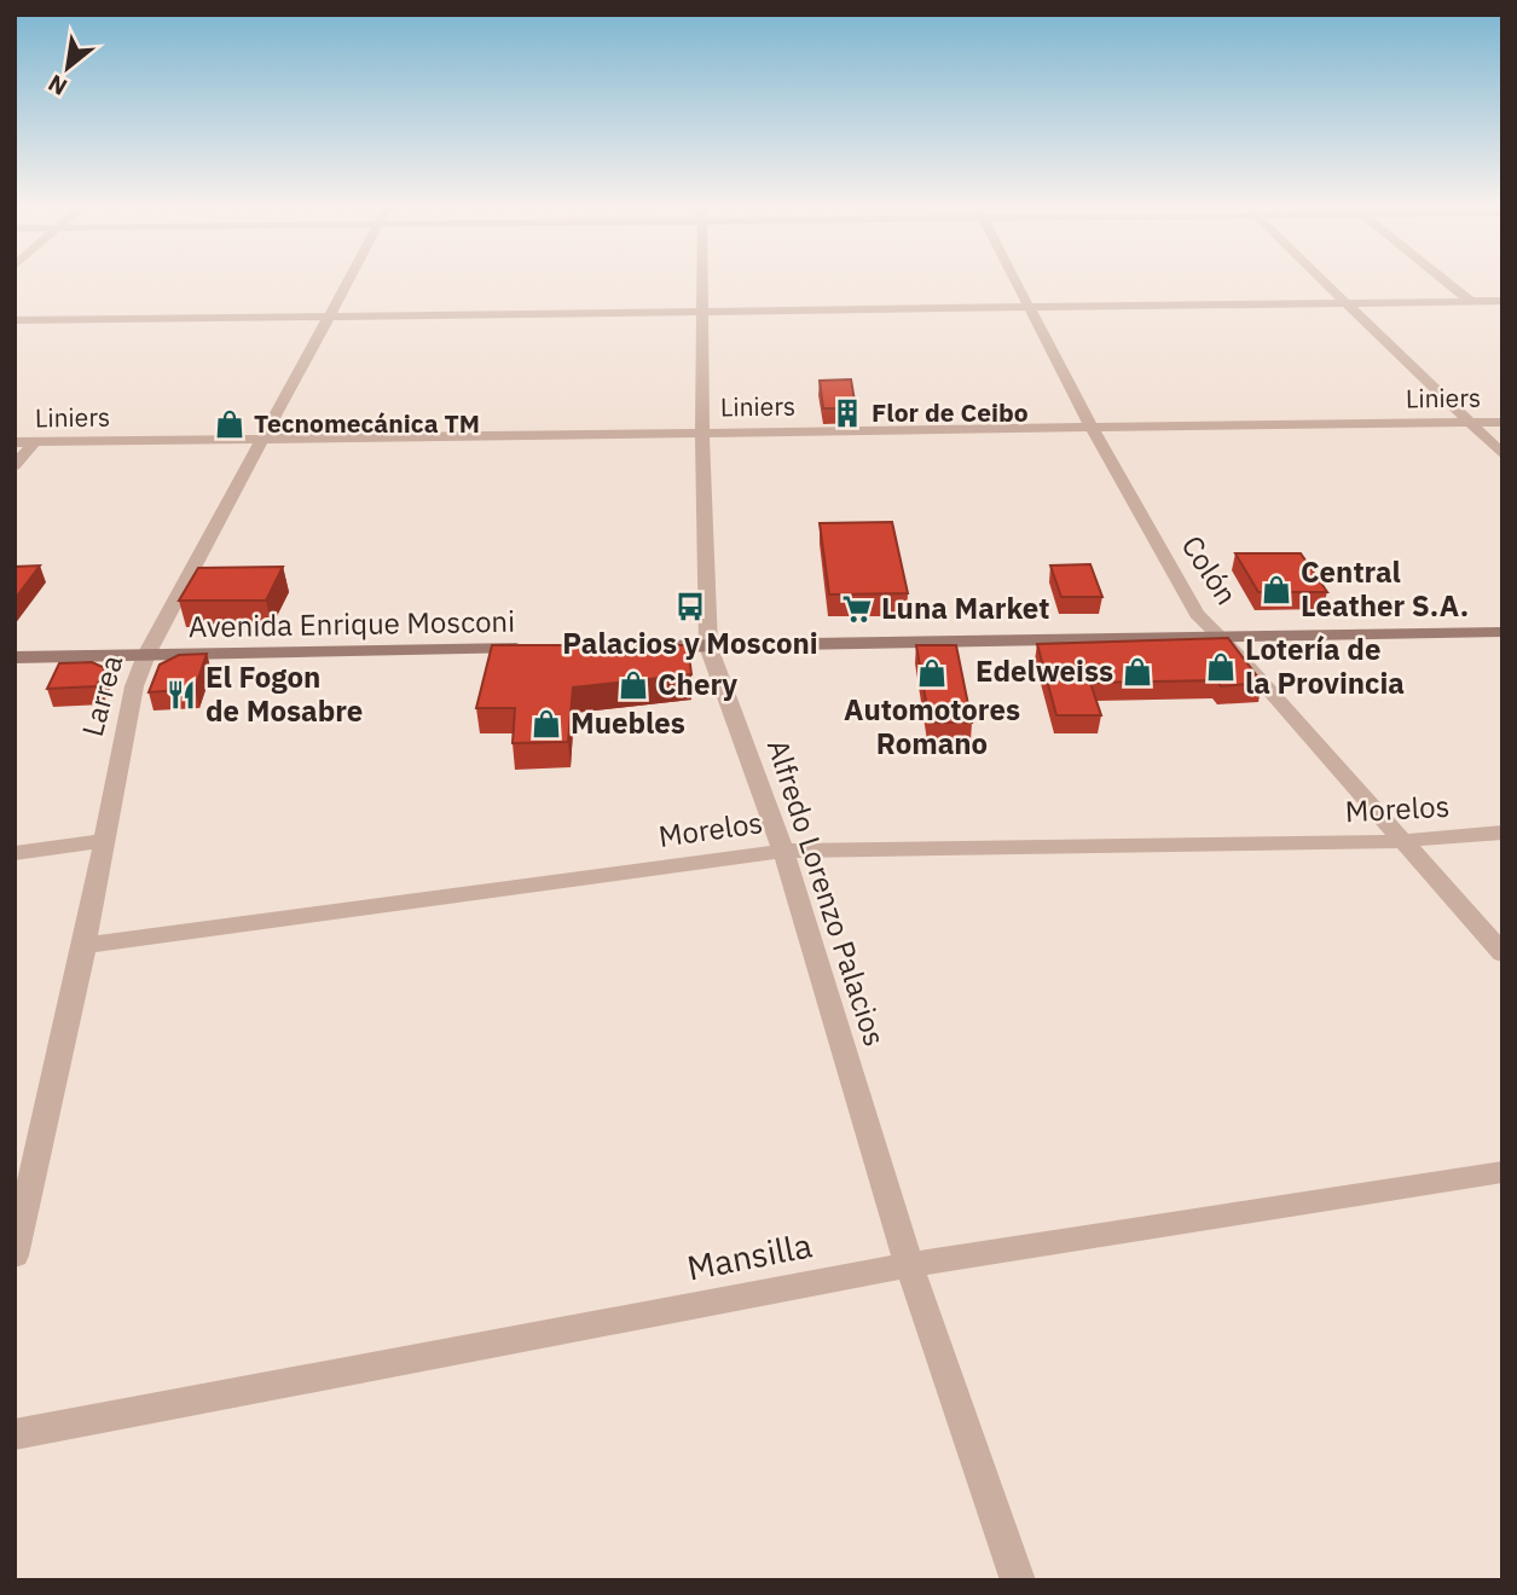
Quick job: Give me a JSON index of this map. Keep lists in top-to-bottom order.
{
  "streets": {
    "main road": ["Avenida Enrique Mosconi"],
    "street": [
      "Liniers",
      "Colón",
      "Larrea",
      "Morelos",
      "Alfredo Lorenzo Palacios",
      "Mansilla"
    ]
  },
  "crossings": [
    ["Liniers", "Colón"],
    ["Liniers", "Larrea"],
    ["Liniers", "Alfredo Lorenzo Palacios"],
    ["Colón", "Morelos"],
    ["Avenida Enrique Mosconi", "Larrea"],
    ["Larrea", "Morelos"],
    ["Morelos", "Alfredo Lorenzo Palacios"],
    ["Alfredo Lorenzo Palacios", "Mansilla"]
  ],
  "places": {
    "building": ["Flor de Ceibo"],
    "shop": [
      "Tecnomecánica TM",
      "Central Leather S.A.",
      "Lotería de la Provincia",
      "Edelweiss",
      "Automotores Romano",
      "Chery",
      "Muebles"
    ],
    "bus stop": ["Palacios y Mosconi"],
    "supermarket": ["Luna Market"],
    "restaurant": ["El Fogon de Mosabre"]
  },
  "north": "bottom left"
}
